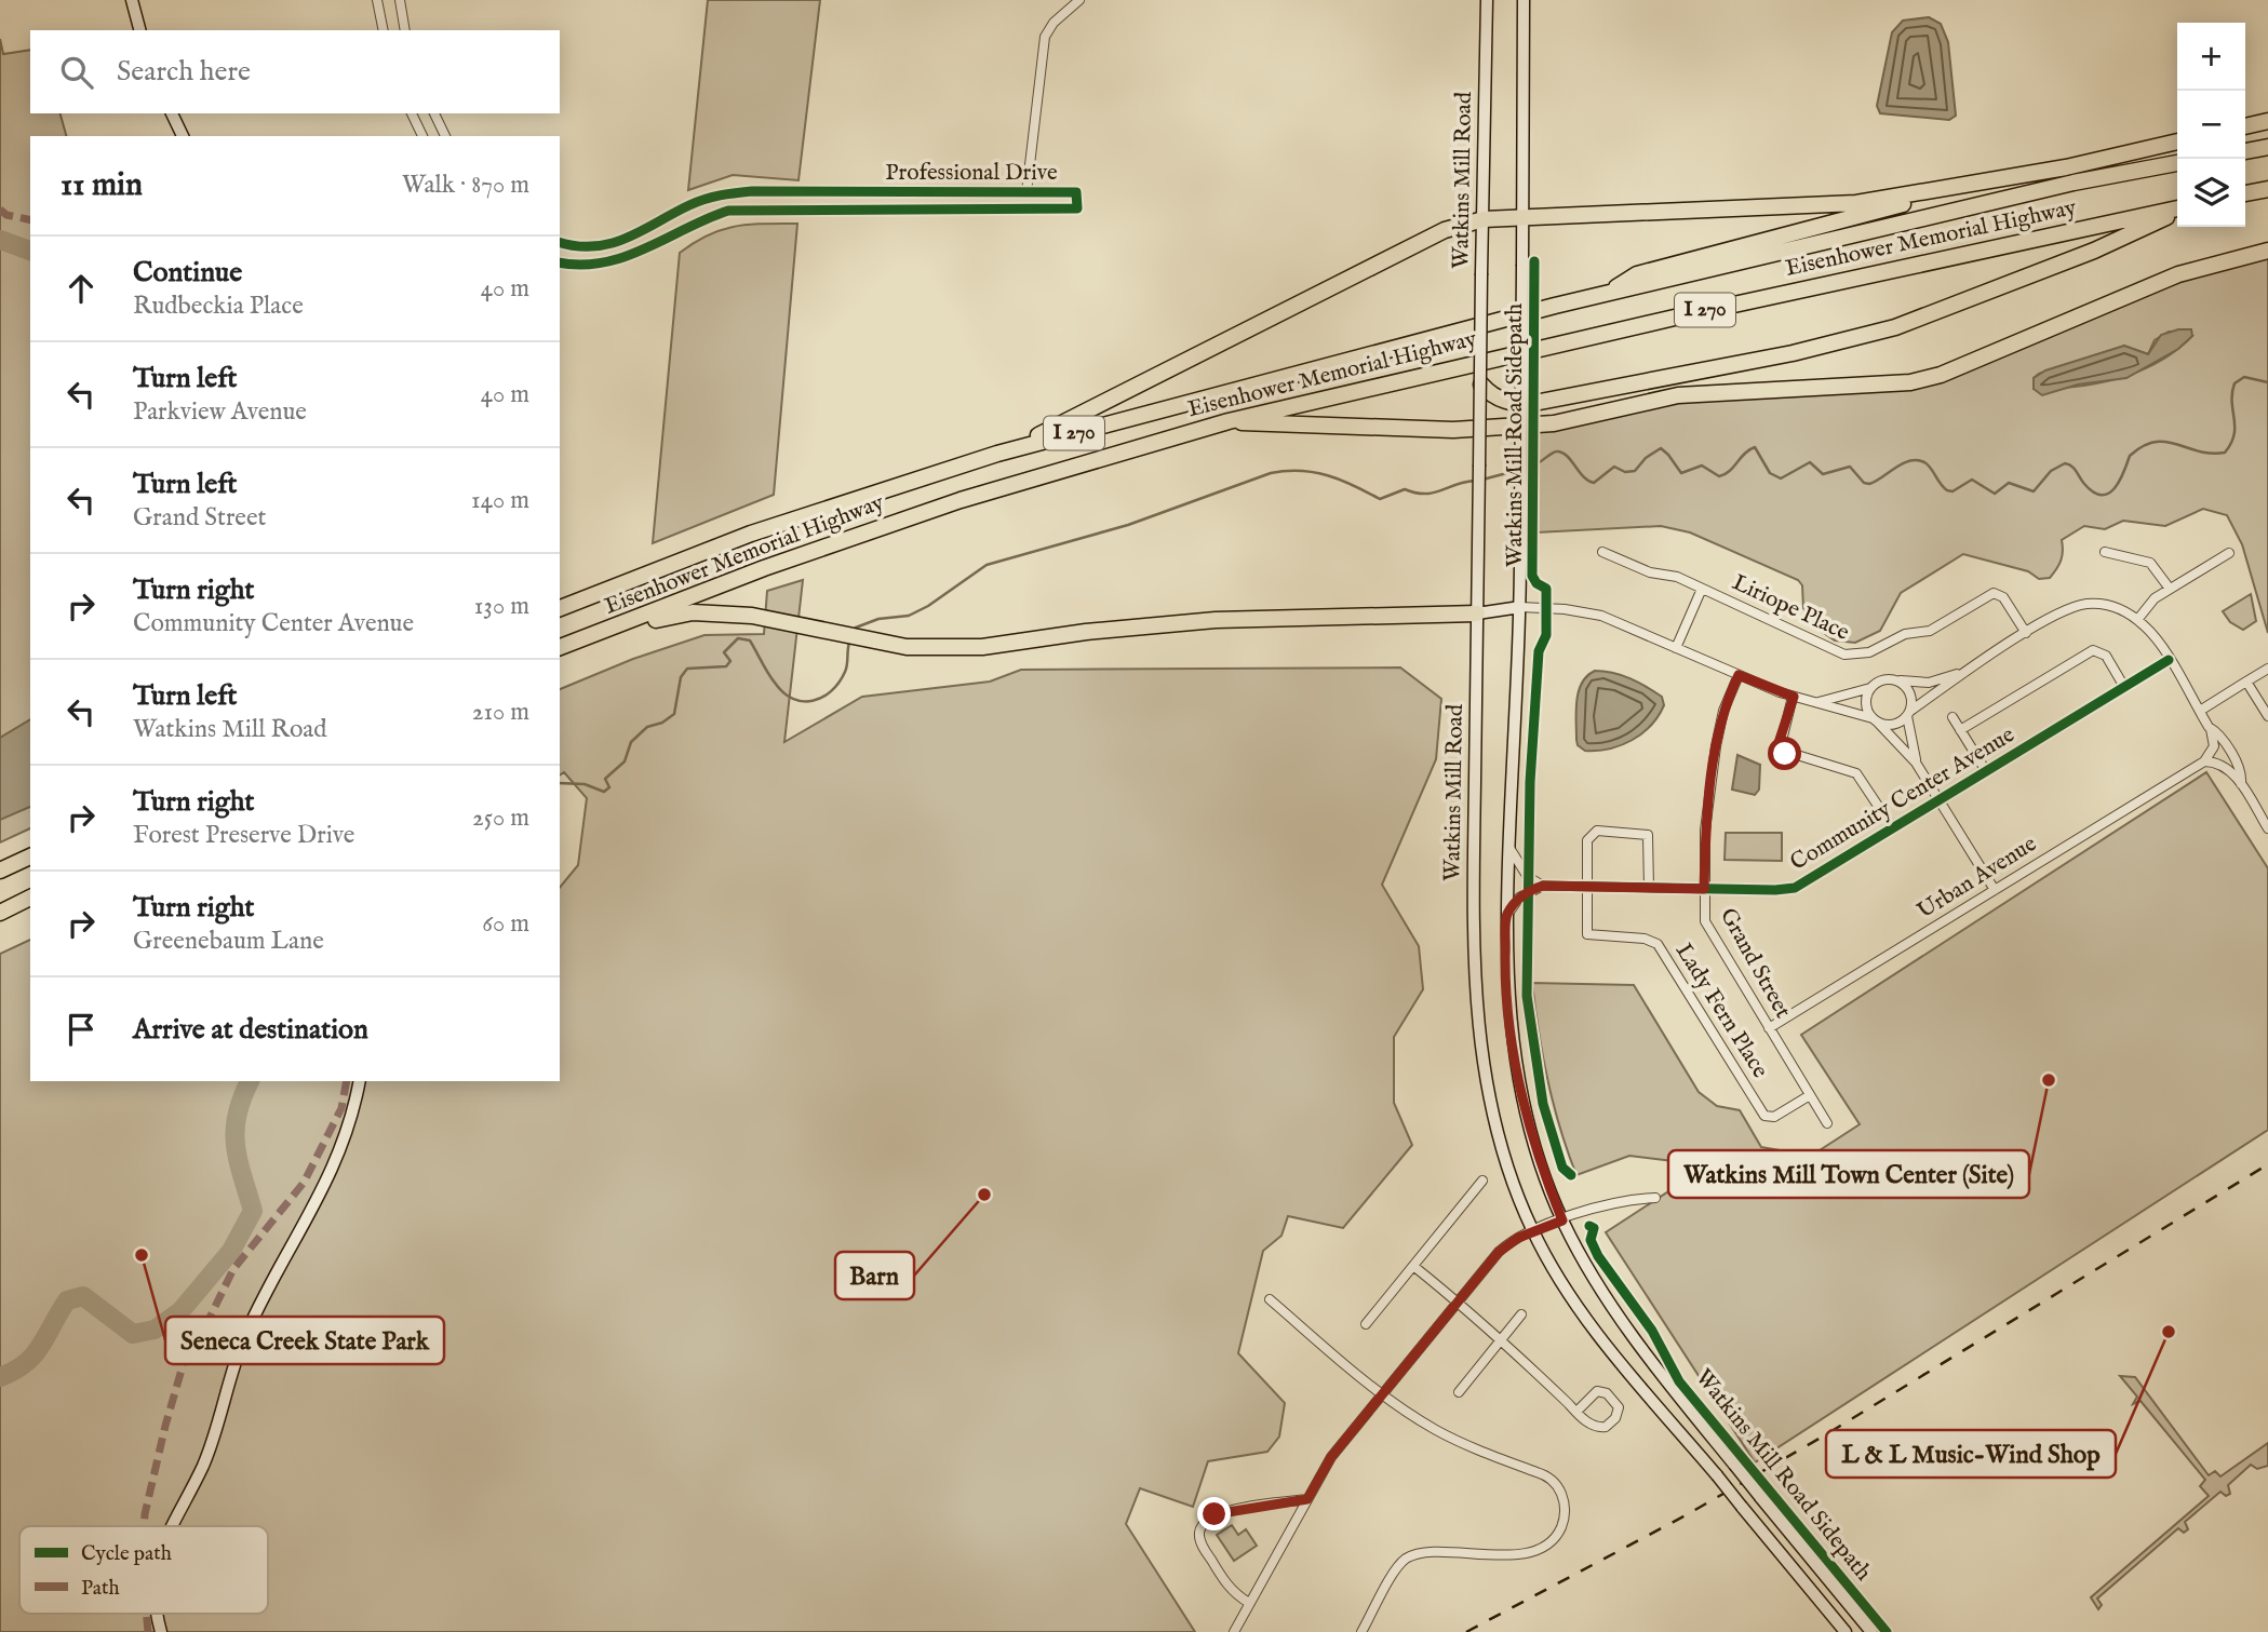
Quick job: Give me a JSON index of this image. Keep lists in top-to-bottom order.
{
  "streets": {
    "highway": ["Eisenhower Memorial Highway", "I 270"],
    "main road": ["Watkins Mill Road"],
    "street": [
      "Professional Drive",
      "Liriope Place",
      "Community Center Avenue",
      "Urban Avenue",
      "Grand Street",
      "Lady Fern Place"
    ],
    "cycle path": ["Watkins Mill Road Sidepath"]
  },
  "crossings": [
    ["Community Center Avenue", "Grand Street"],
    ["Community Center Avenue", "Lady Fern Place"],
    ["Urban Avenue", "Grand Street"],
    ["Grand Street", "Lady Fern Place"]
  ],
  "places": [
    "Watkins Mill Town Center (Site)",
    "Barn",
    "Seneca Creek State Park",
    "L & L Music-Wind Shop"
  ],
  "legend": ["Cycle path", "Path"],
  "page": {
    "map_buttons": ["+", "−"],
    "search": "Search here",
    "heading": ["11 min", "Walk · 870 m"],
    "list": [
      ["Continue", "Rudbeckia Place", "40 m"],
      ["Turn left", "Parkview Avenue", "40 m"],
      ["Turn left", "Grand Street", "140 m"],
      ["Turn right", "Community Center Avenue", "130 m"],
      ["Turn left", "Watkins Mill Road", "210 m"],
      ["Turn right", "Forest Preserve Drive", "250 m"],
      ["Turn right", "Greenebaum Lane", "60 m"],
      "Arrive at destination"
    ]
  }
}
